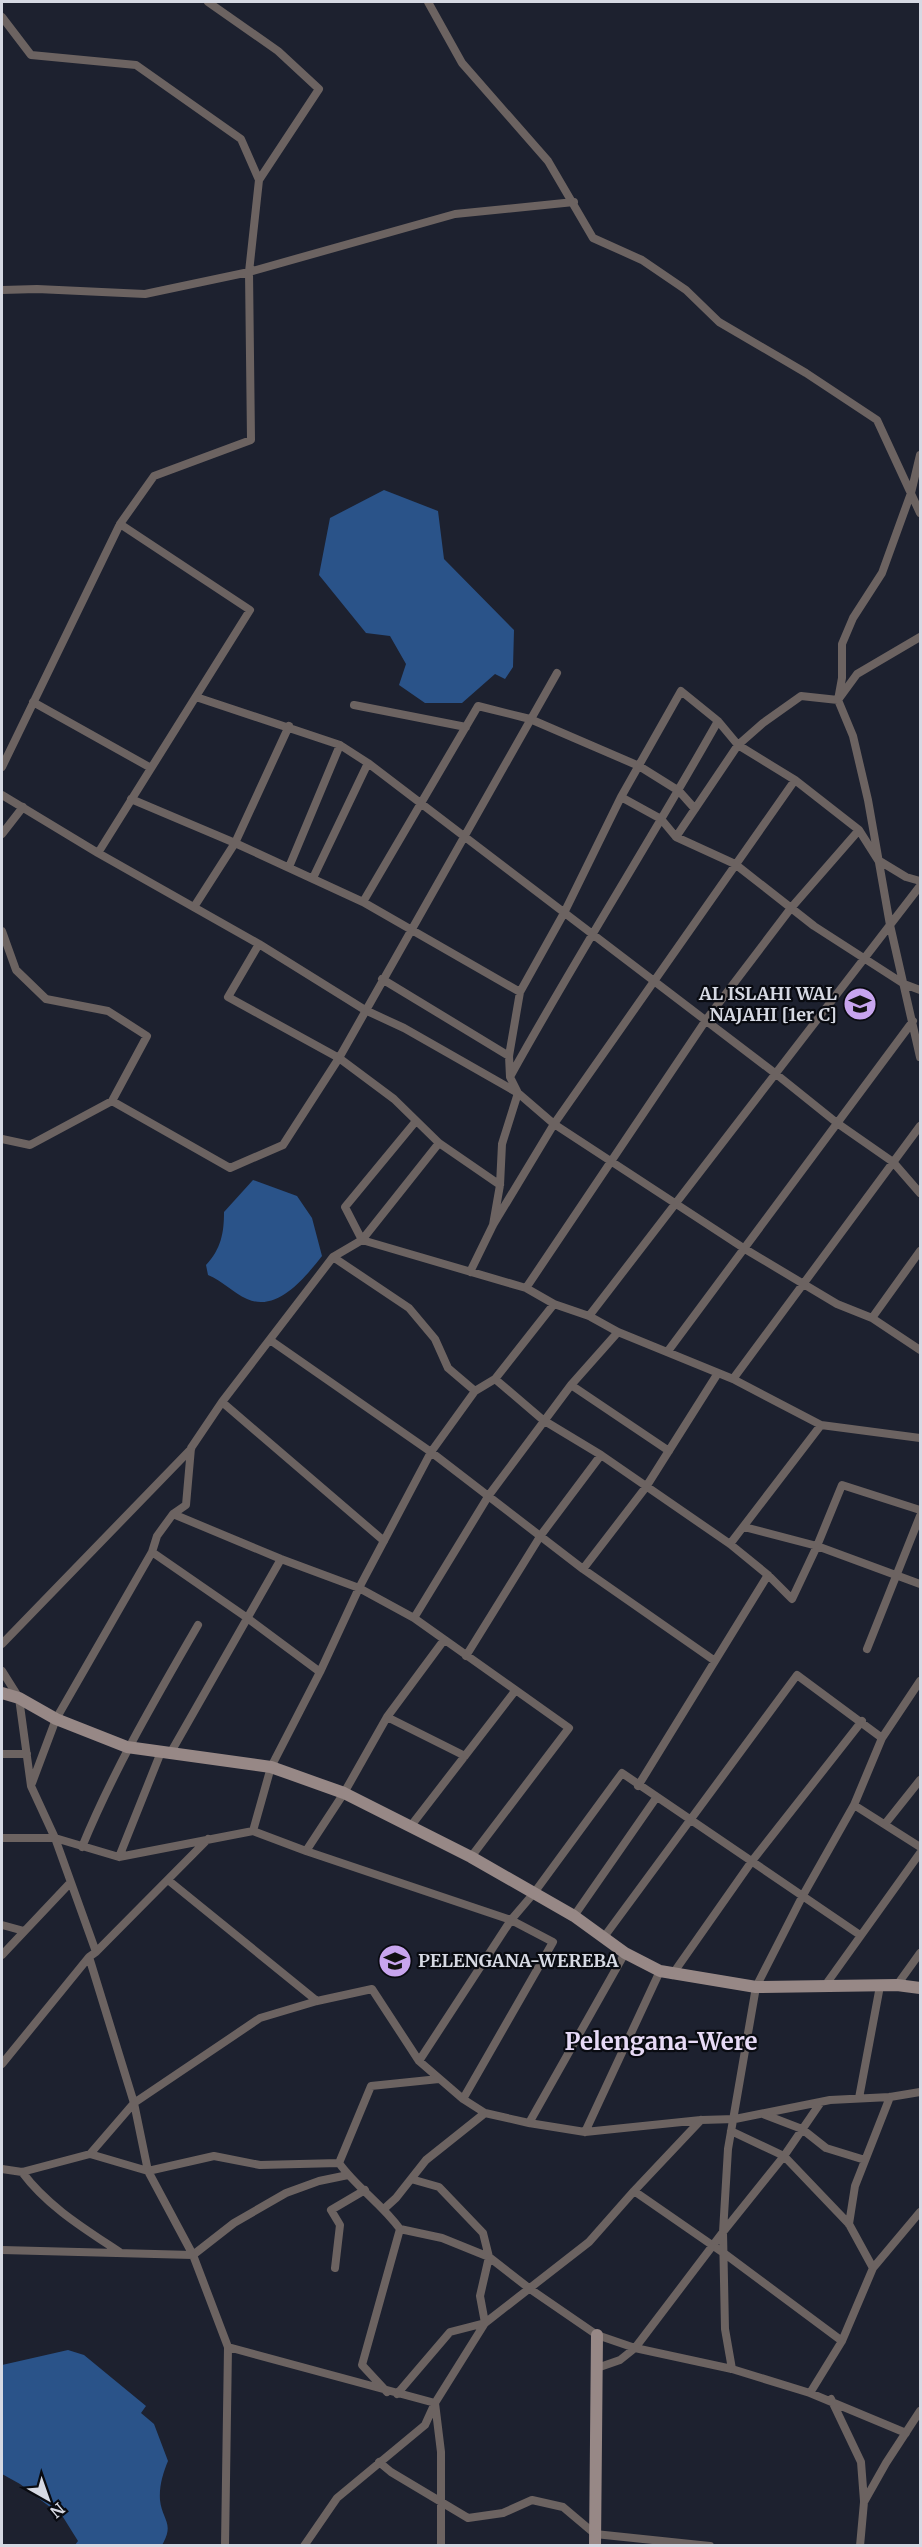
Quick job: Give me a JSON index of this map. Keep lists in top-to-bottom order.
{
  "districts": ["Pelengana-Were"],
  "places": {
    "school or university": ["AL ISLAHI WAL NAJAHI [1er C]", "PELENGANA-WEREBA"]
  },
  "north": "bottom right"
}
